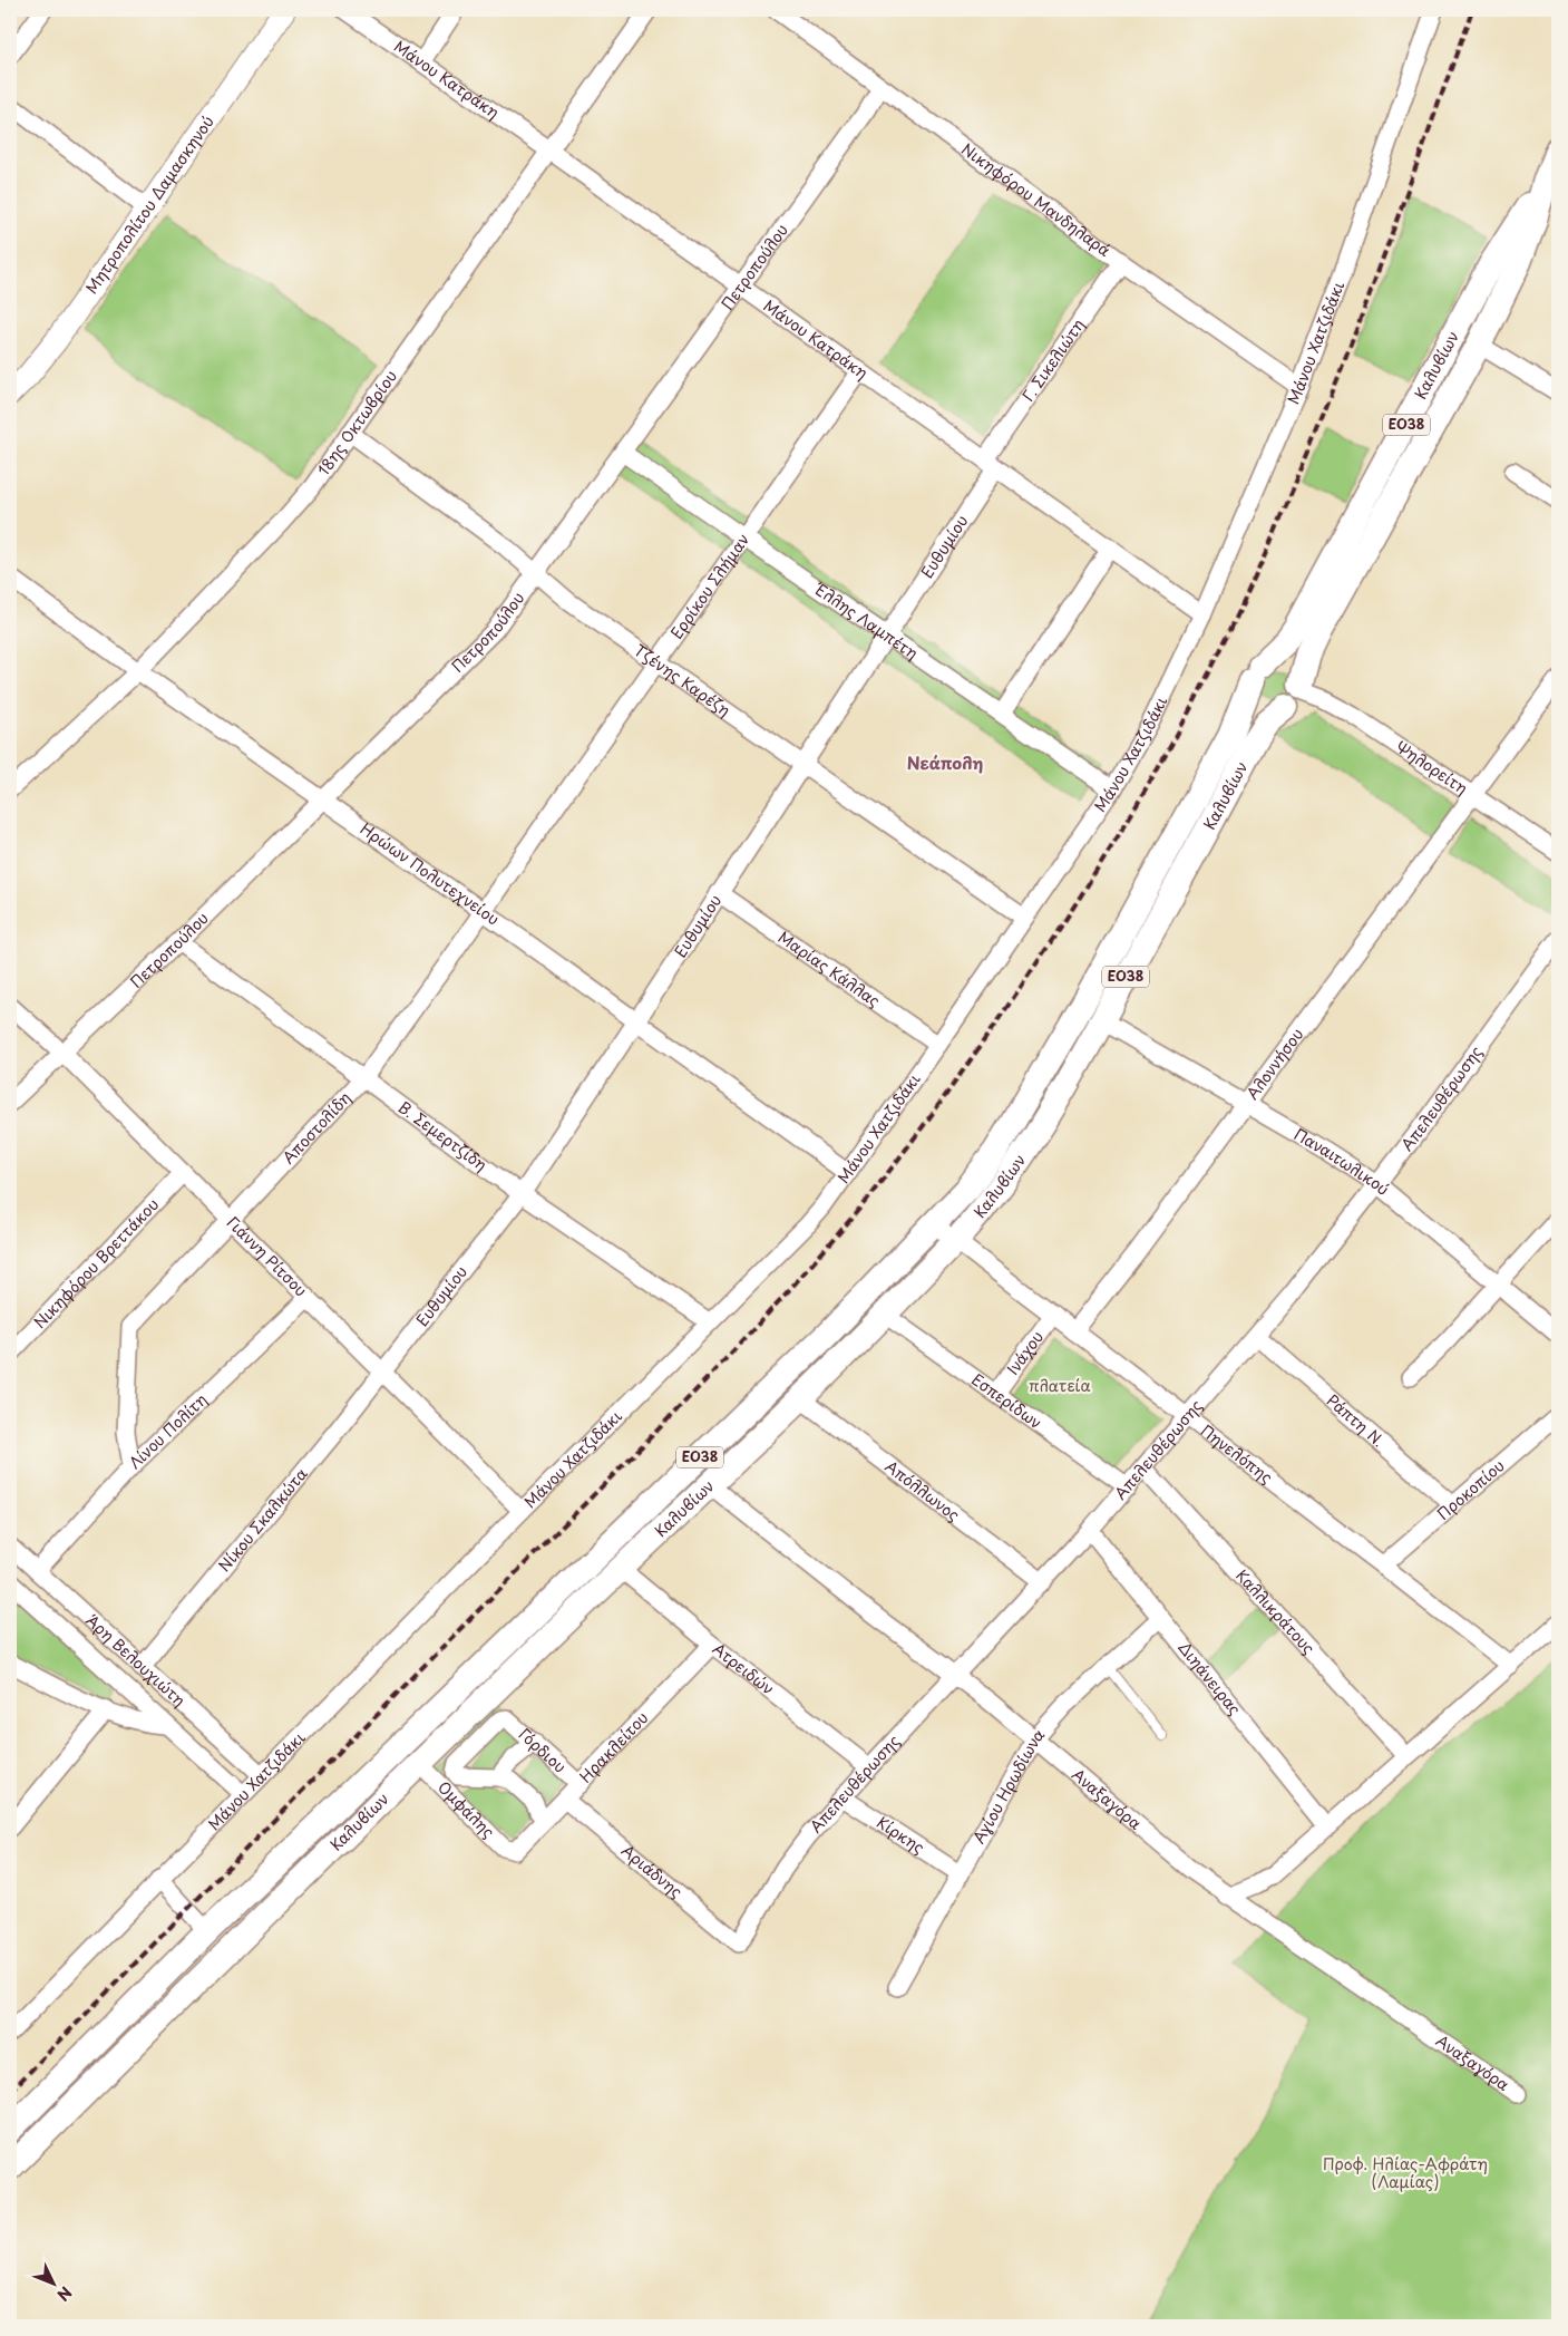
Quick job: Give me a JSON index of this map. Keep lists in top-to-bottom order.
{
  "streets": {
    "main road": ["Καλυβίων", "ΕΟ38"],
    "street": [
      "Μάνου Κατράκη",
      "Νικηφόρου Μανδηλαρά",
      "Μητροπολίτου Δαμασκηνού",
      "Πετροπούλου",
      "Μάνου Χατζιδάκι",
      "Γ. Σικελιώτη",
      "18ης Οκτωβρίου",
      "Ευθυμίου",
      "Ερρίκου Σλήμαν",
      "Έλλης Λαμπέτη",
      "Τζένης Καρέζη",
      "Ψηλορείτη",
      "Ηρώων Πολυτεχνείου",
      "Μαρίας Κάλλας",
      "Αλοννήσου",
      "Απελευθέρωσης",
      "Αποστολίδη",
      "Β. Σεμερτζίδη",
      "Παναιτωλικού",
      "Γιάννη Ρίτσου",
      "Νικηφόρου Βρεττάκου",
      "Ινάχου",
      "Εσπερίδων",
      "Ράπτη Ν.",
      "Λίνου Πολίτη",
      "Πηνελόπης",
      "Απόλλωνος",
      "Προκοπίου",
      "Νίκου Σκαλκώτα",
      "Καλλικράτους",
      "Άρη Βελουχιώτη",
      "Ατρειδών",
      "Διηάνειρας",
      "Ηρακλείτου",
      "Γόρδιου",
      "Αγίου Ηρωδίωνα",
      "Αναξαγόρα",
      "Ομφάλης",
      "Κίρκης",
      "Αριάδνης"
    ]
  },
  "crossings": [
    ["Μάνου Κατράκη", "Πετροπούλου"],
    ["Μάνου Κατράκη", "Μάνου Χατζιδάκι"],
    ["Μάνου Κατράκη", "Γ. Σικελιώτη"],
    ["Μάνου Κατράκη", "18ης Οκτωβρίου"],
    ["Μάνου Κατράκη", "Ευθυμίου"],
    ["Μάνου Κατράκη", "Ερρίκου Σλήμαν"],
    ["Νικηφόρου Μανδηλαρά", "Πετροπούλου"],
    ["Νικηφόρου Μανδηλαρά", "Μάνου Χατζιδάκι"],
    ["Νικηφόρου Μανδηλαρά", "Γ. Σικελιώτη"],
    ["Πετροπούλου", "Έλλης Λαμπέτη"],
    ["Πετροπούλου", "Τζένης Καρέζη"],
    ["Πετροπούλου", "Ηρώων Πολυτεχνείου"],
    ["Πετροπούλου", "Β. Σεμερτζίδη"],
    ["Πετροπούλου", "Γιάννη Ρίτσου"],
    ["Μάνου Χατζιδάκι", "Έλλης Λαμπέτη"],
    ["Μάνου Χατζιδάκι", "Τζένης Καρέζη"],
    ["Μάνου Χατζιδάκι", "Ηρώων Πολυτεχνείου"],
    ["Μάνου Χατζιδάκι", "Μαρίας Κάλλας"],
    ["Μάνου Χατζιδάκι", "Β. Σεμερτζίδη"],
    ["Μάνου Χατζιδάκι", "Γιάννη Ρίτσου"],
    ["Μάνου Χατζιδάκι", "Άρη Βελουχιώτη"],
    ["Γ. Σικελιώτη", "Ευθυμίου"],
    ["Καλυβίων", "Ψηλορείτη"],
    ["Καλυβίων", "Παναιτωλικού"],
    ["Καλυβίων", "Εσπερίδων"],
    ["Καλυβίων", "Πηνελόπης"],
    ["Καλυβίων", "Απόλλωνος"],
    ["Καλυβίων", "Ατρειδών"],
    ["Καλυβίων", "Αναξαγόρα"],
    ["Καλυβίων", "Ομφάλης"],
    ["18ης Οκτωβρίου", "Τζένης Καρέζη"],
    ["18ης Οκτωβρίου", "Ηρώων Πολυτεχνείου"],
    ["Ευθυμίου", "Έλλης Λαμπέτη"],
    ["Ευθυμίου", "Τζένης Καρέζη"],
    ["Ευθυμίου", "Ηρώων Πολυτεχνείου"],
    ["Ευθυμίου", "Μαρίας Κάλλας"],
    ["Ευθυμίου", "Β. Σεμερτζίδη"],
    ["Ευθυμίου", "Γιάννη Ρίτσου"],
    ["Ευθυμίου", "Νίκου Σκαλκώτα"],
    ["Ερρίκου Σλήμαν", "Έλλης Λαμπέτη"],
    ["Ερρίκου Σλήμαν", "Τζένης Καρέζη"],
    ["Ερρίκου Σλήμαν", "Ηρώων Πολυτεχνείου"],
    ["Ερρίκου Σλήμαν", "Αποστολίδη"],
    ["Ψηλορείτη", "Αλοννήσου"],
    ["Ηρώων Πολυτεχνείου", "Αποστολίδη"],
    ["Αλοννήσου", "Παναιτωλικού"],
    ["Αλοννήσου", "Πηνελόπης"],
    ["Απελευθέρωσης", "Παναιτωλικού"],
    ["Απελευθέρωσης", "Εσπερίδων"],
    ["Απελευθέρωσης", "Ράπτη Ν."],
    ["Απελευθέρωσης", "Πηνελόπης"],
    ["Απελευθέρωσης", "Απόλλωνος"],
    ["Απελευθέρωσης", "Καλλικράτους"],
    ["Απελευθέρωσης", "Ατρειδών"],
    ["Απελευθέρωσης", "Διηάνειρας"],
    ["Απελευθέρωσης", "Αναξαγόρα"],
    ["Απελευθέρωσης", "Κίρκης"],
    ["Απελευθέρωσης", "Αριάδνης"],
    ["Αποστολίδη", "Β. Σεμερτζίδη"],
    ["Αποστολίδη", "Γιάννη Ρίτσου"],
    ["Αποστολίδη", "Λίνου Πολίτη"],
    ["Γιάννη Ρίτσου", "Νικηφόρου Βρεττάκου"],
    ["Γιάννη Ρίτσου", "Λίνου Πολίτη"],
    ["Γιάννη Ρίτσου", "Νίκου Σκαλκώτα"],
    ["Ινάχου", "Εσπερίδων"],
    ["Ινάχου", "Πηνελόπης"],
    ["Ράπτη Ν.", "Προκοπίου"],
    ["Λίνου Πολίτη", "Άρη Βελουχιώτη"],
    ["Πηνελόπης", "Προκοπίου"],
    ["Νίκου Σκαλκώτα", "Άρη Βελουχιώτη"],
    ["Ατρειδών", "Ηρακλείτου"],
    ["Διηάνειρας", "Αγίου Ηρωδίωνα"],
    ["Ηρακλείτου", "Γόρδιου"],
    ["Ηρακλείτου", "Ομφάλης"],
    ["Ηρακλείτου", "Αριάδνης"],
    ["Αγίου Ηρωδίωνα", "Αναξαγόρα"],
    ["Αγίου Ηρωδίωνα", "Κίρκης"]
  ],
  "districts": ["Νεάπολη"],
  "parks": ["πλατεία", "Προφ. Ηλίας-Αφράτη (Λαμίας)"],
  "north": "bottom right"
}
